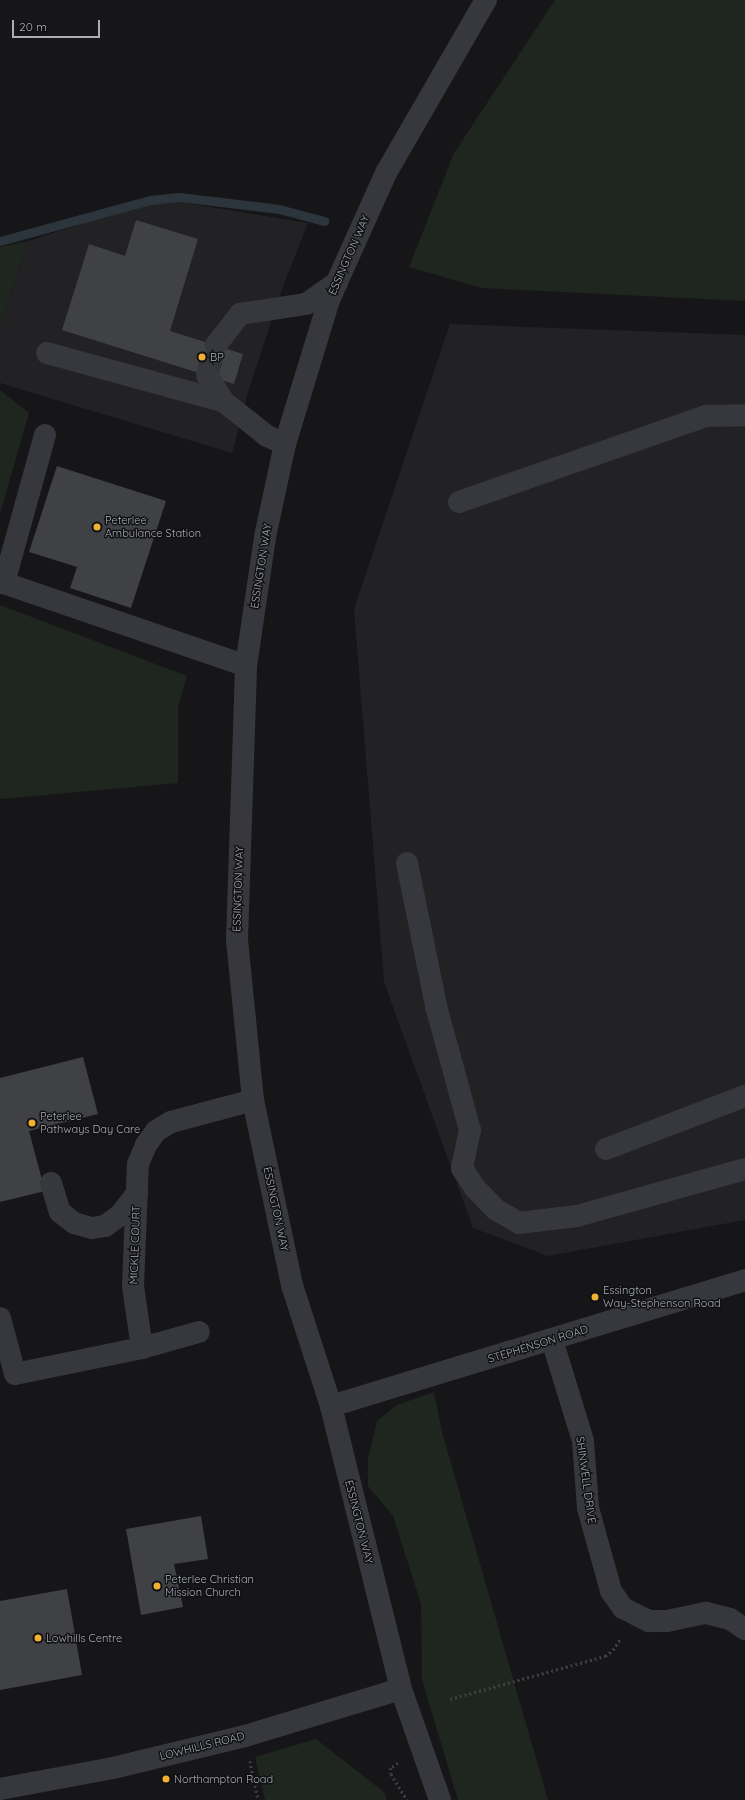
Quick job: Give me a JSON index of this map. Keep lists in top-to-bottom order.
{
  "streets": {
    "street": [
      "ESSINGTON WAY",
      "MICKLE COURT",
      "STEPHENSON ROAD",
      "SHINWELL DRIVE",
      "LOWHILLS ROAD"
    ]
  },
  "crossings": [
    ["ESSINGTON WAY", "MICKLE COURT"],
    ["ESSINGTON WAY", "STEPHENSON ROAD"],
    ["ESSINGTON WAY", "LOWHILLS ROAD"],
    ["STEPHENSON ROAD", "SHINWELL DRIVE"]
  ],
  "places": [
    "BP",
    "Peterlee Ambulance Station",
    "Peterlee Pathways Day Care",
    "Essington Way-Stephenson Road",
    "Peterlee Christian Mission Church",
    "Lowhills Centre",
    "Northampton Road"
  ],
  "scale_bar": "20 m"
}
